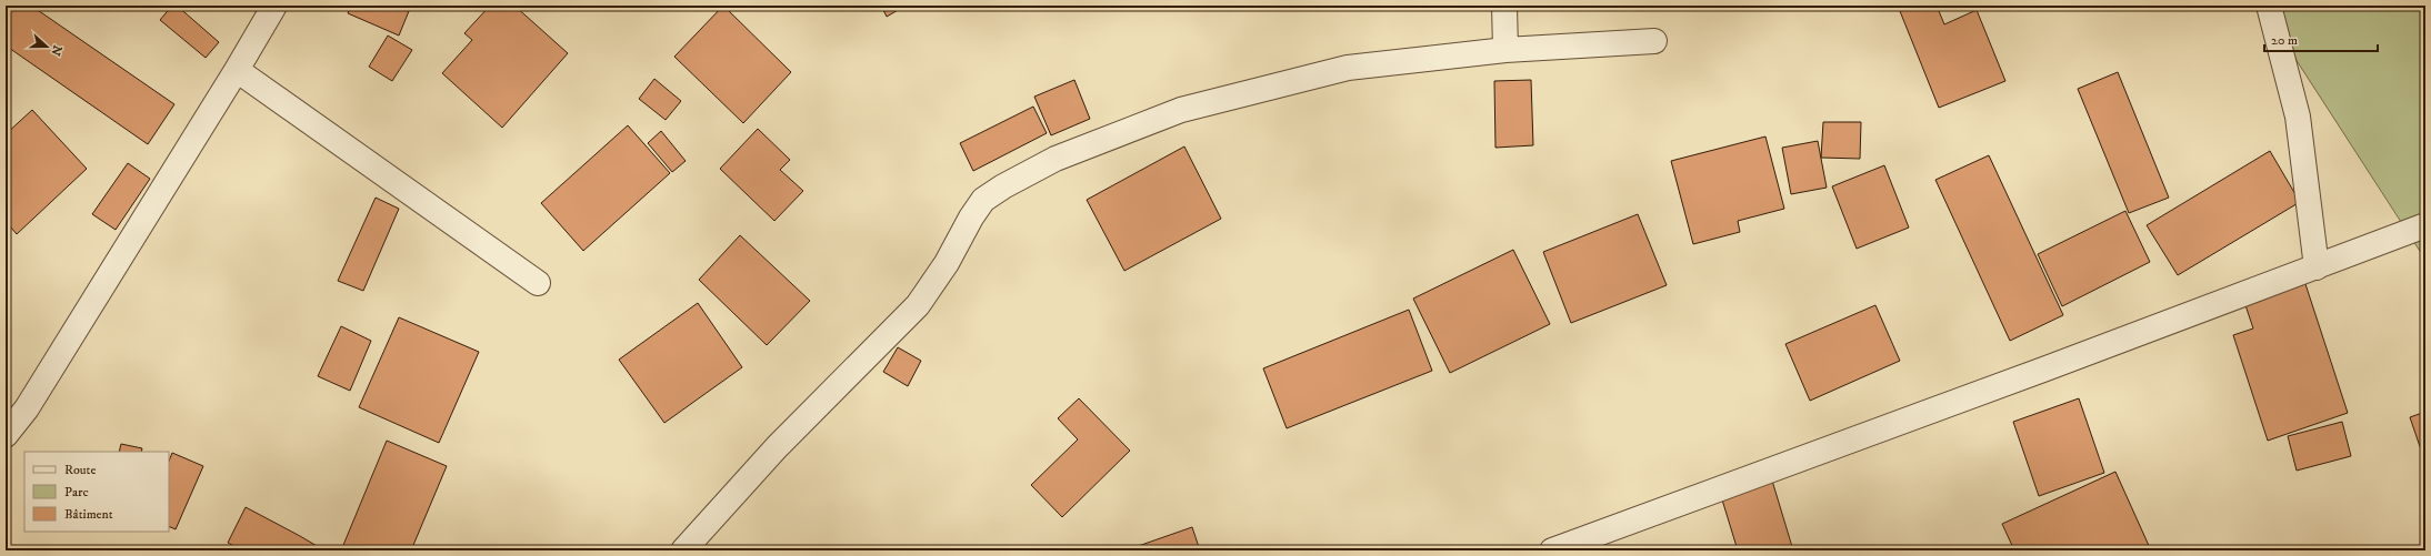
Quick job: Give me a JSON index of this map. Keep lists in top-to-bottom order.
{
  "legend": ["Route", "Parc", "Bâtiment"],
  "scale_bar": "20 m",
  "north": "right"
}
